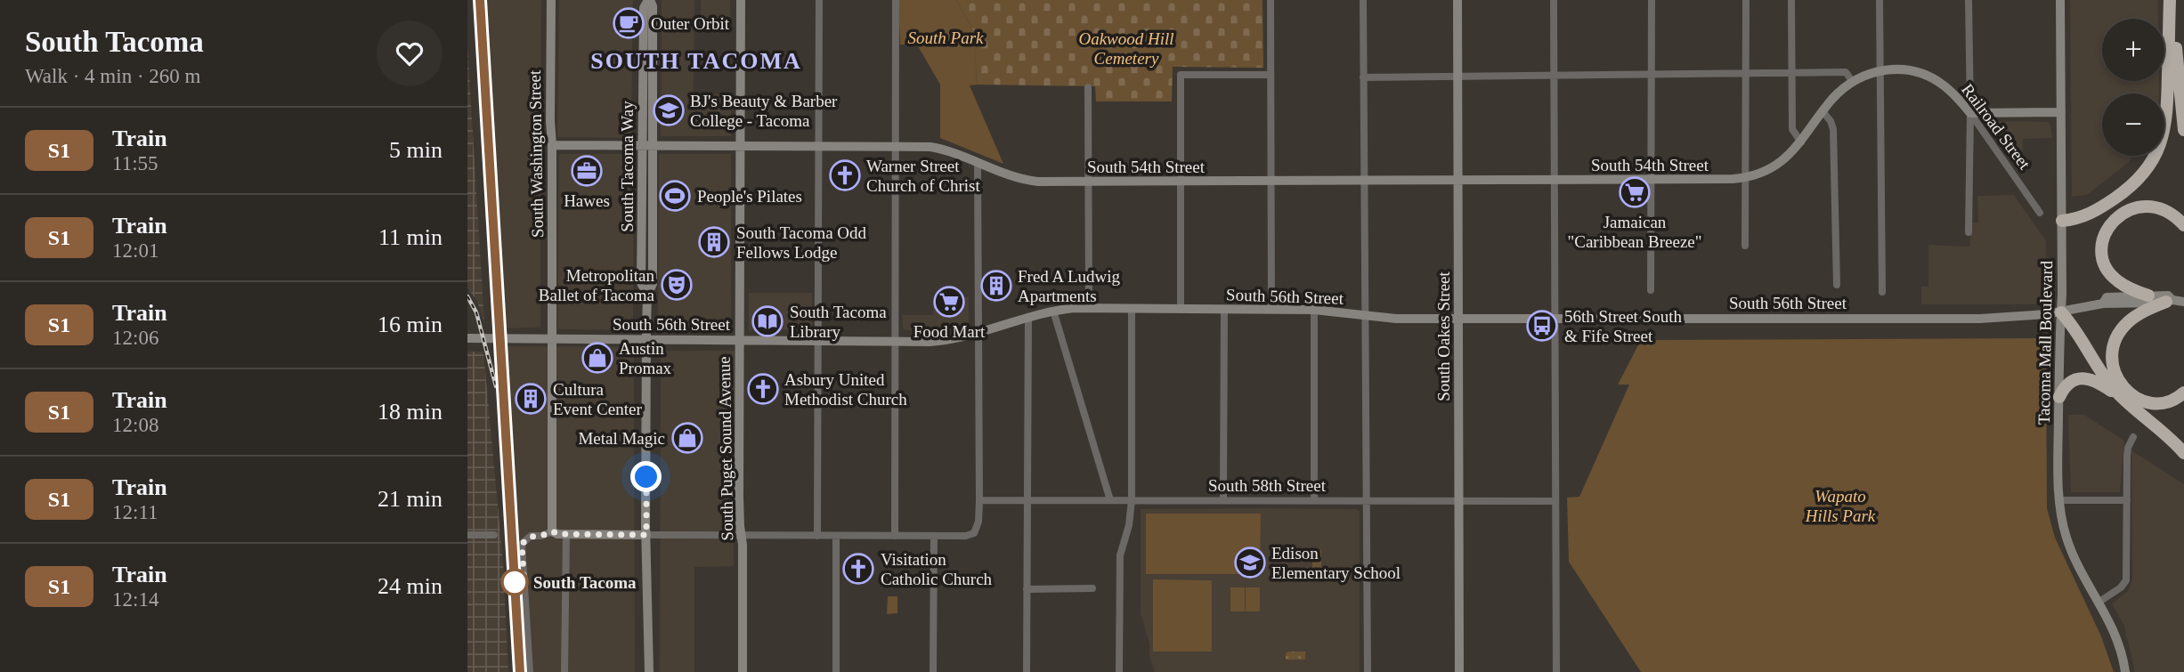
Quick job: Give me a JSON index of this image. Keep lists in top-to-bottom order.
{
  "streets": {
    "street": [
      "Railroad Street",
      "South Washington Street",
      "South 54th Street",
      "South Tacoma Way",
      "South 56th Street",
      "South Oakes Street",
      "Tacoma Mall Boulevard",
      "South Puget Sound Avenue",
      "South 58th Street"
    ]
  },
  "crossings": [
    ["South Washington Street", "South 54th Street"],
    ["South Washington Street", "South 56th Street"],
    ["South 54th Street", "South Tacoma Way"],
    ["South 54th Street", "South Oakes Street"],
    ["South 54th Street", "South Puget Sound Avenue"],
    ["South Tacoma Way", "South 56th Street"],
    ["South 56th Street", "South Oakes Street"],
    ["South 56th Street", "Tacoma Mall Boulevard"],
    ["South 56th Street", "South Puget Sound Avenue"],
    ["South Oakes Street", "South 58th Street"]
  ],
  "districts": ["SOUTH TACOMA"],
  "parks": ["South Park", "Oakwood Hill Cemetery", "Wapato Hills Park"],
  "places": {
    "cafe": ["Outer Orbit"],
    "school or university": ["BJ's Beauty & Barber College - Tacoma", "Edison Elementary School"],
    "office": ["Hawes"],
    "church": ["Warner Street Church of Christ", "Asbury United Methodist Church", "Visitation Catholic Church"],
    "supermarket": ["Jamaican \"Caribbean Breeze\"", "Food Mart"],
    "sports": ["People's Pilates"],
    "building": ["South Tacoma Odd Fellows Lodge", "Fred A Ludwig Apartments", "Cultura Event Center"],
    "theatre": ["Metropolitan Ballet of Tacoma"],
    "library": ["South Tacoma Library"],
    "bus stop": ["56th Street South & Fife Street"],
    "shop": ["Austin Promax", "Metal Magic"],
    "other": ["South Tacoma"]
  },
  "page": {
    "heading": ["South Tacoma", "Walk · 4 min · 260 m"],
    "map_buttons": ["+", "−"],
    "list": [
      {
        "mark": "S1",
        "name": "Train",
        "note": "11:55",
        "value": "5 min"
      },
      {
        "mark": "S1",
        "name": "Train",
        "note": "12:01",
        "value": "11 min"
      },
      {
        "mark": "S1",
        "name": "Train",
        "note": "12:06",
        "value": "16 min"
      },
      {
        "mark": "S1",
        "name": "Train",
        "note": "12:08",
        "value": "18 min"
      },
      {
        "mark": "S1",
        "name": "Train",
        "note": "12:11",
        "value": "21 min"
      },
      {
        "mark": "S1",
        "name": "Train",
        "note": "12:14",
        "value": "24 min"
      }
    ]
  }
}
